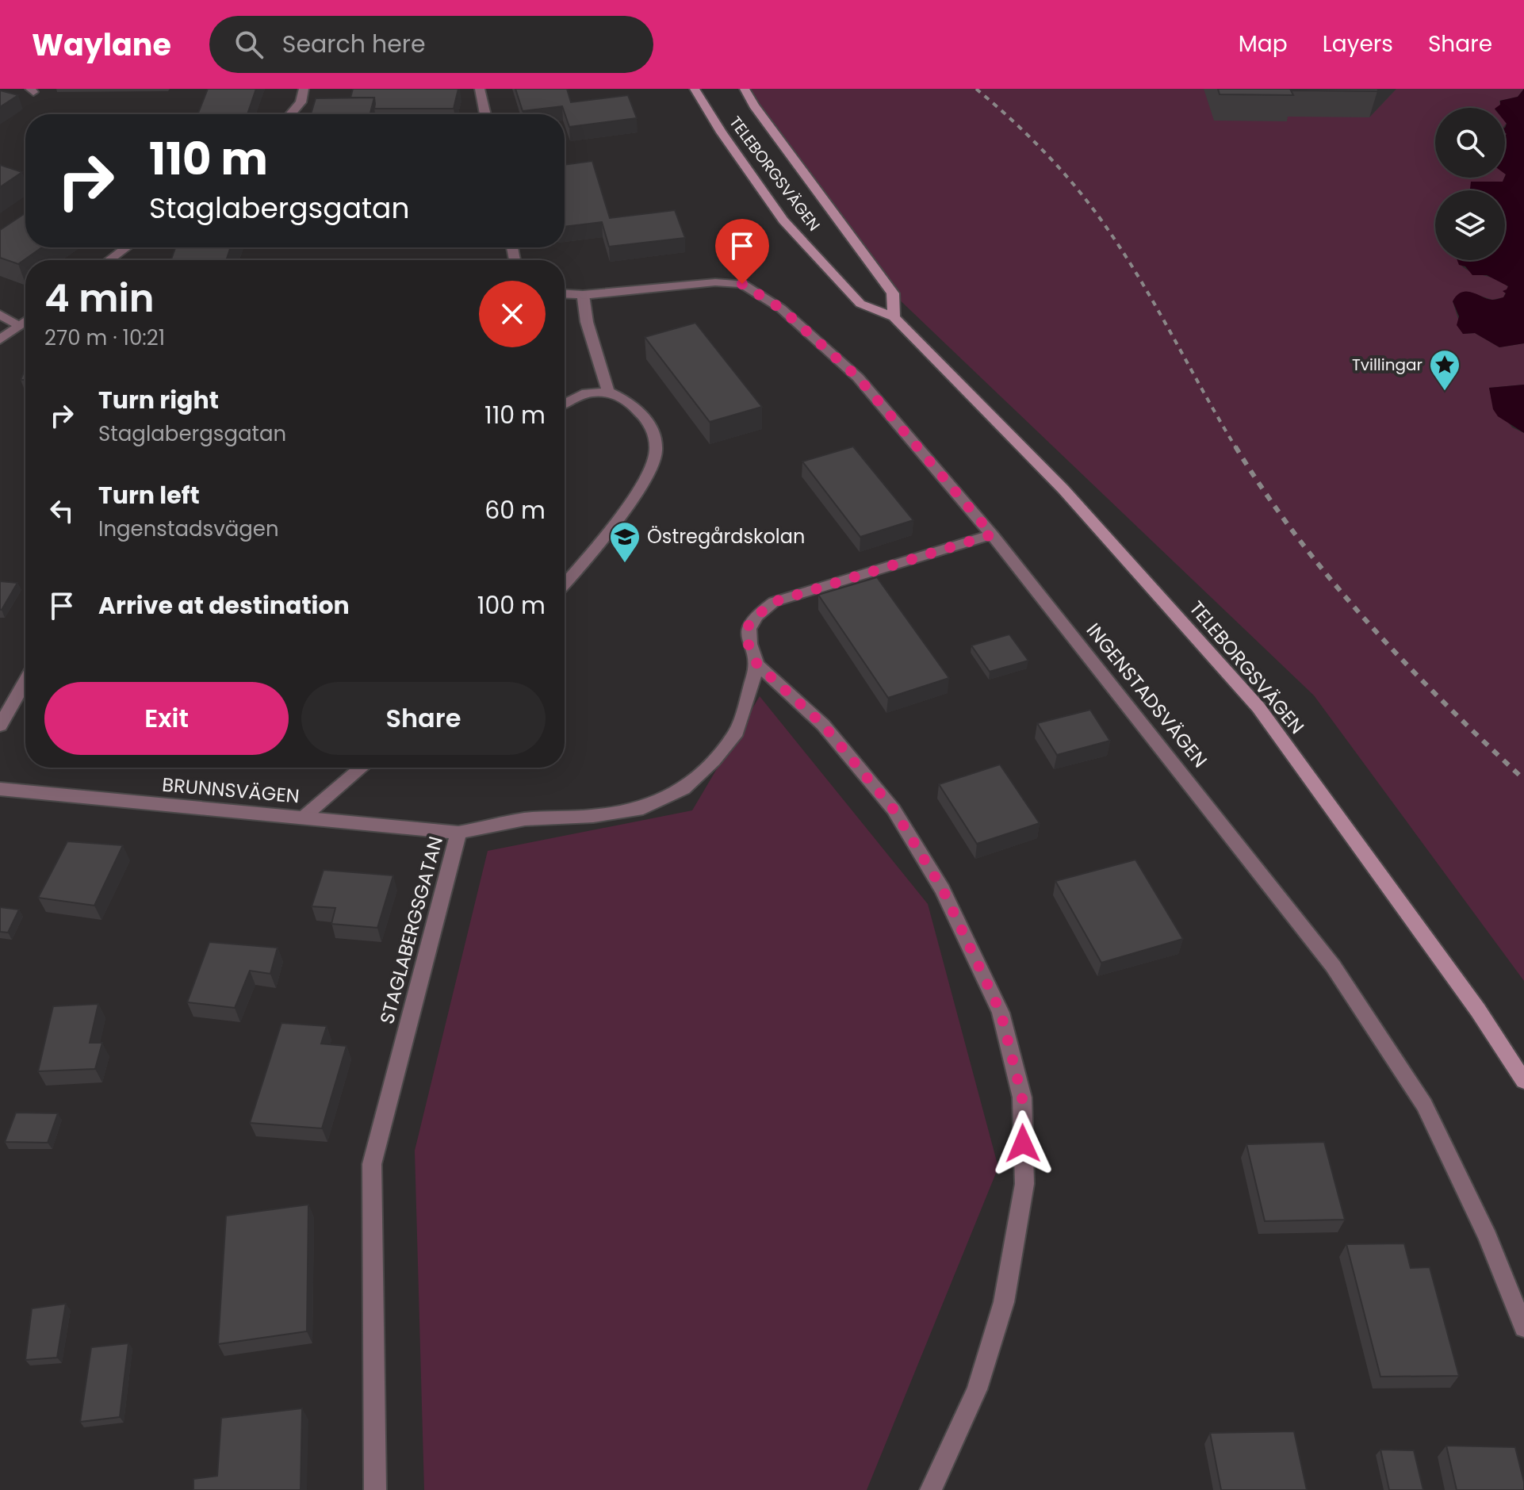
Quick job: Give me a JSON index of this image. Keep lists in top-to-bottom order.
{
  "streets": {
    "main road": ["TELEBORGSVÄGEN"],
    "street": ["INGENSTADSVÄGEN", "BRUNNSVÄGEN", "STAGLABERGSGATAN"]
  },
  "crossings": [
    ["BRUNNSVÄGEN", "STAGLABERGSGATAN"]
  ],
  "places": {
    "place": ["Tvillingar"],
    "school or university": ["Östregårdskolan"]
  },
  "page": {
    "header": "Waylane",
    "search": "Search here",
    "nav": ["Map", "Layers", "Share"],
    "turn": ["110 m", "Staglabergsgatan"],
    "heading": ["4 min", "270 m · 10:21"],
    "list": [
      {
        "name": "Turn right",
        "note": "Staglabergsgatan",
        "value": "110 m"
      },
      {
        "name": "Turn left",
        "note": "Ingenstadsvägen",
        "value": "60 m"
      },
      {
        "name": "Arrive at destination",
        "value": "100 m"
      }
    ],
    "buttons": ["Exit", "Share"]
  }
}
